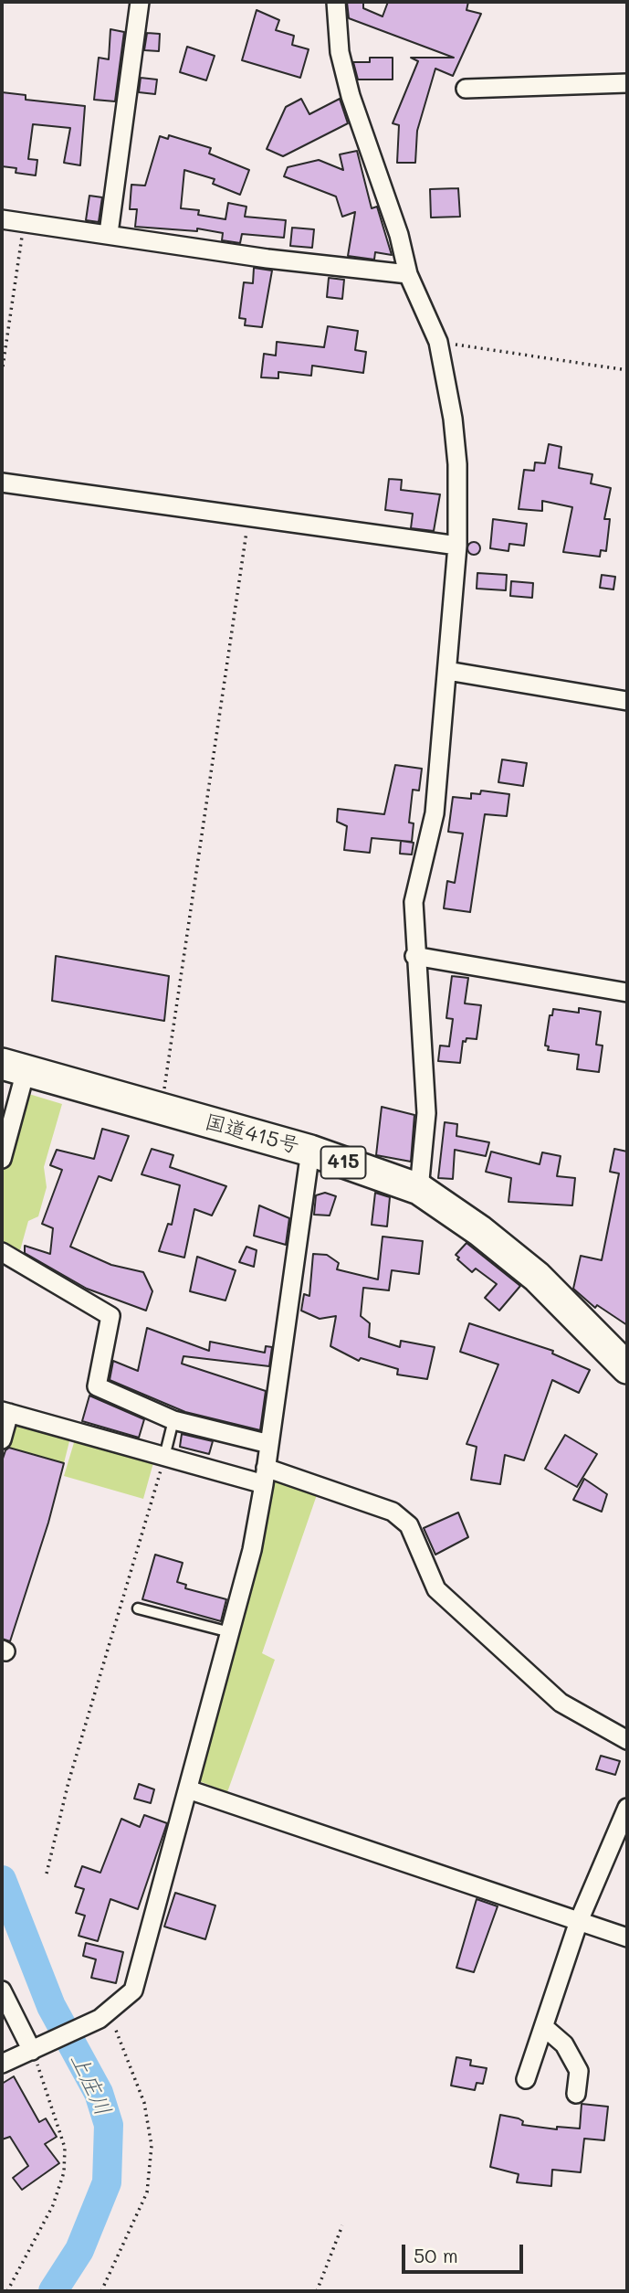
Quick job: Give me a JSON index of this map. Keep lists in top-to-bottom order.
{
  "streets": {
    "highway": ["国道415号", "415"]
  },
  "water": ["上庄川"],
  "scale_bar": "50 m"
}
